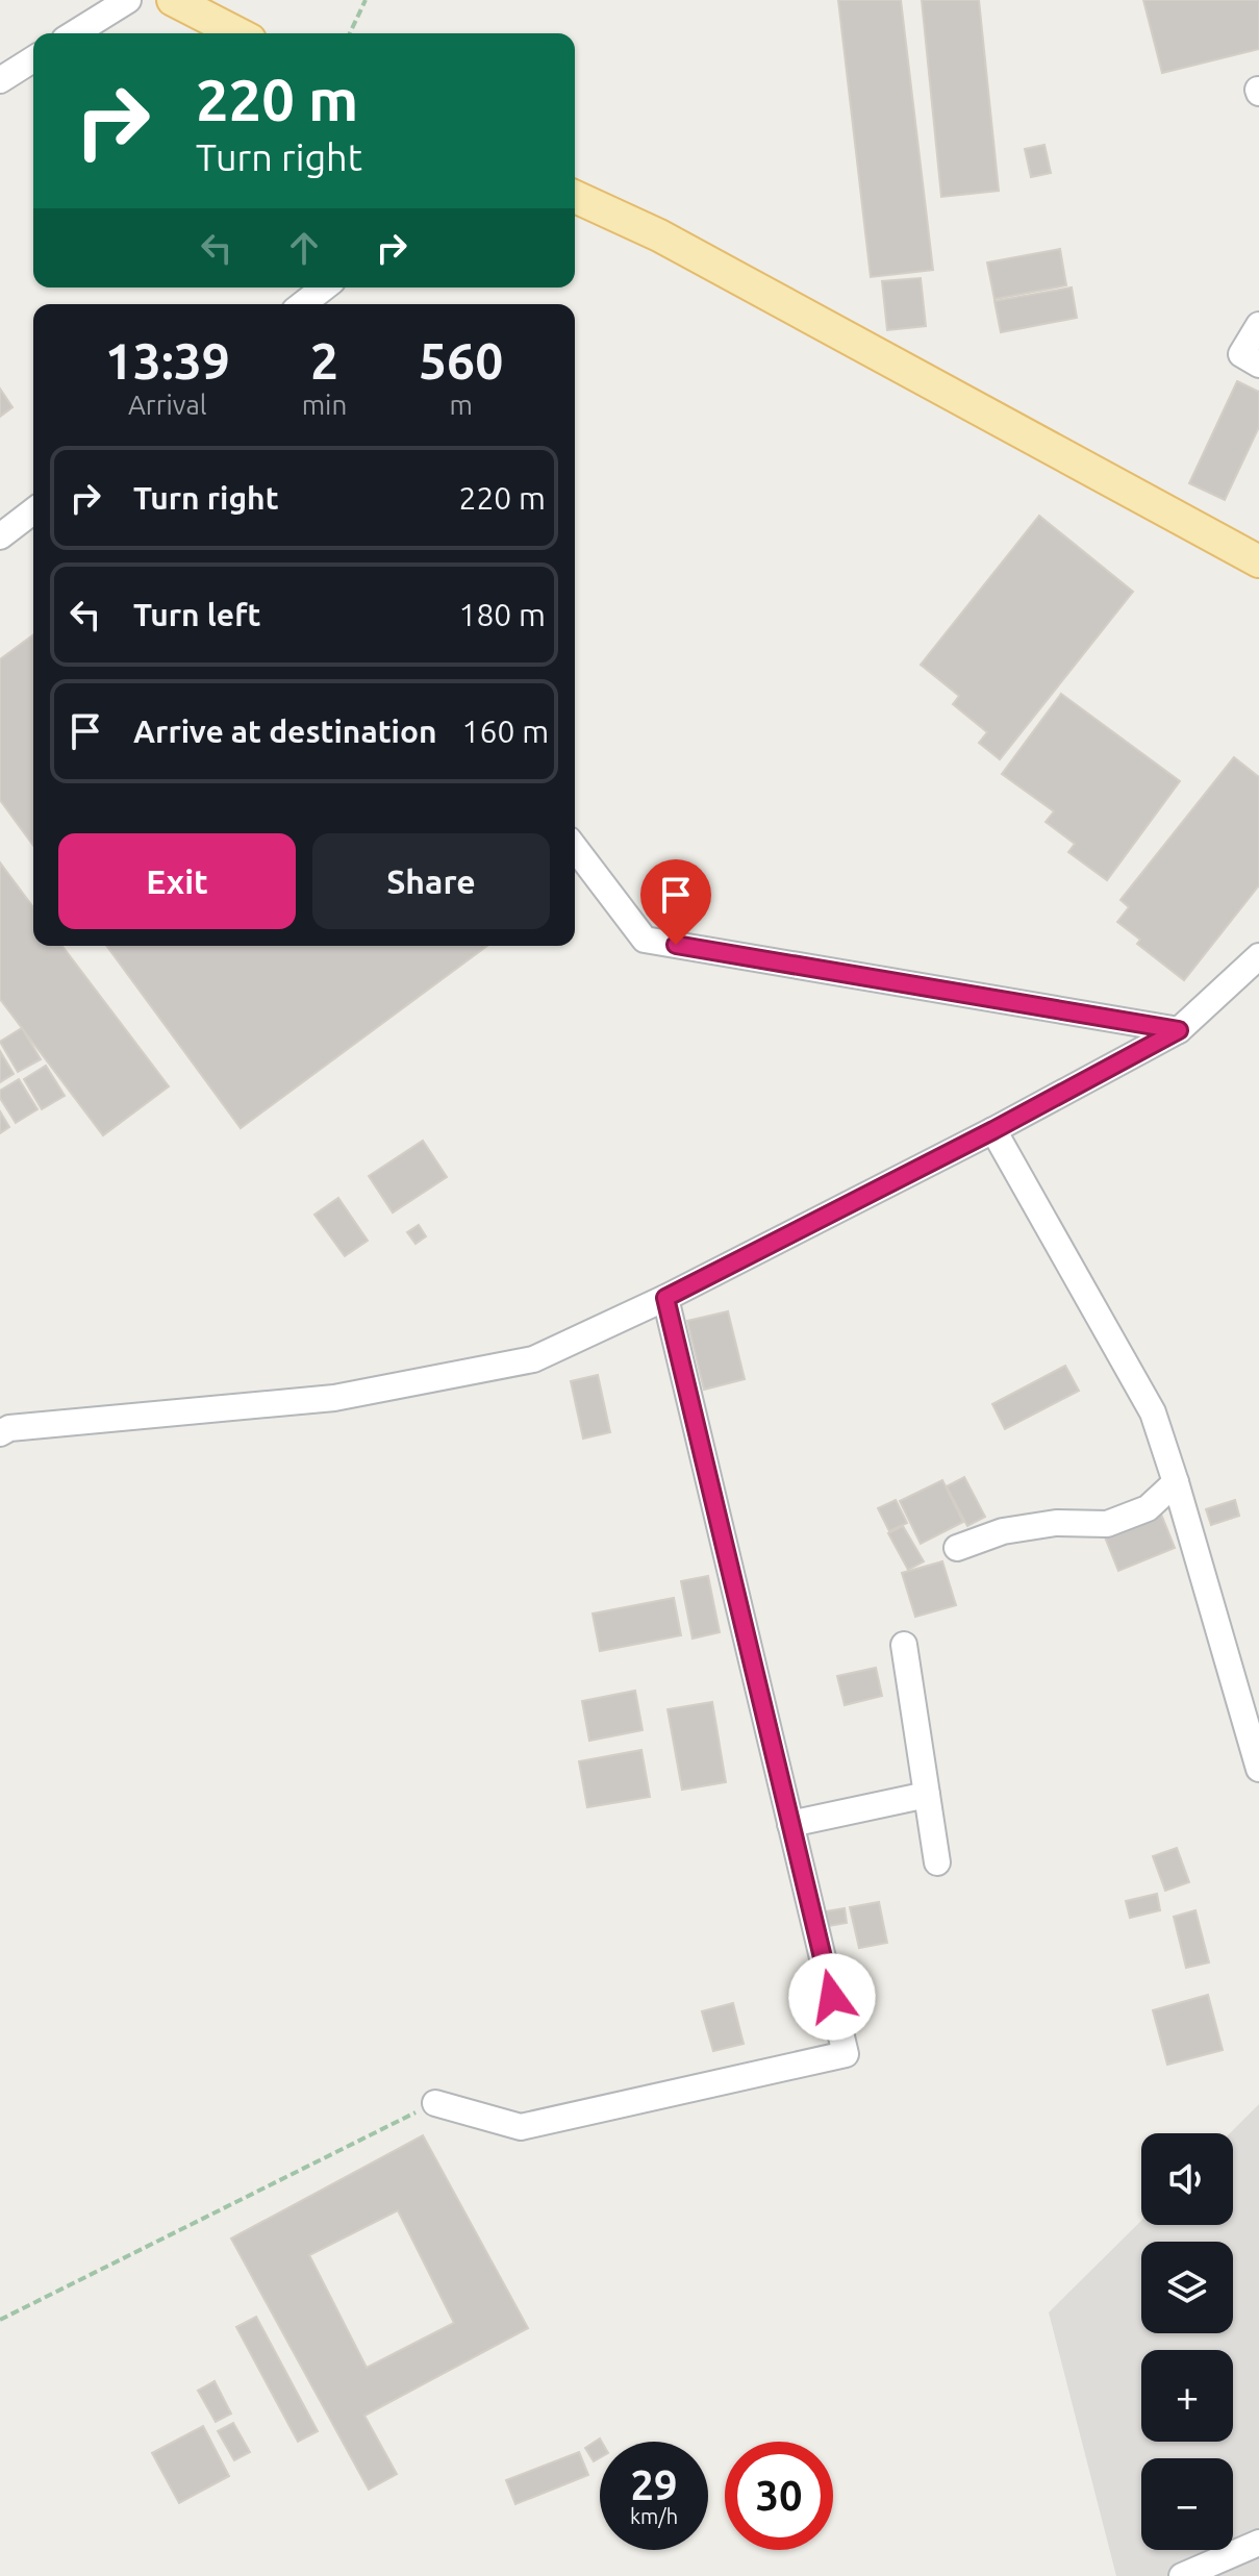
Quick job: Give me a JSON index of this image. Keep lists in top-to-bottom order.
{
  "page": {
    "turn": ["220 m", "Turn right"],
    "eta": [
      "13:39",
      "Arrival",
      "2",
      "min",
      "560",
      "m"
    ],
    "list": [
      {
        "name": "Turn right",
        "value": "220 m"
      },
      {
        "name": "Turn left",
        "value": "180 m"
      },
      {
        "name": "Arrive at destination",
        "value": "160 m"
      }
    ],
    "buttons": ["Exit", "Share"],
    "map_buttons": ["+", "−"],
    "speed": "29 km/h",
    "limit": "30"
  }
}
